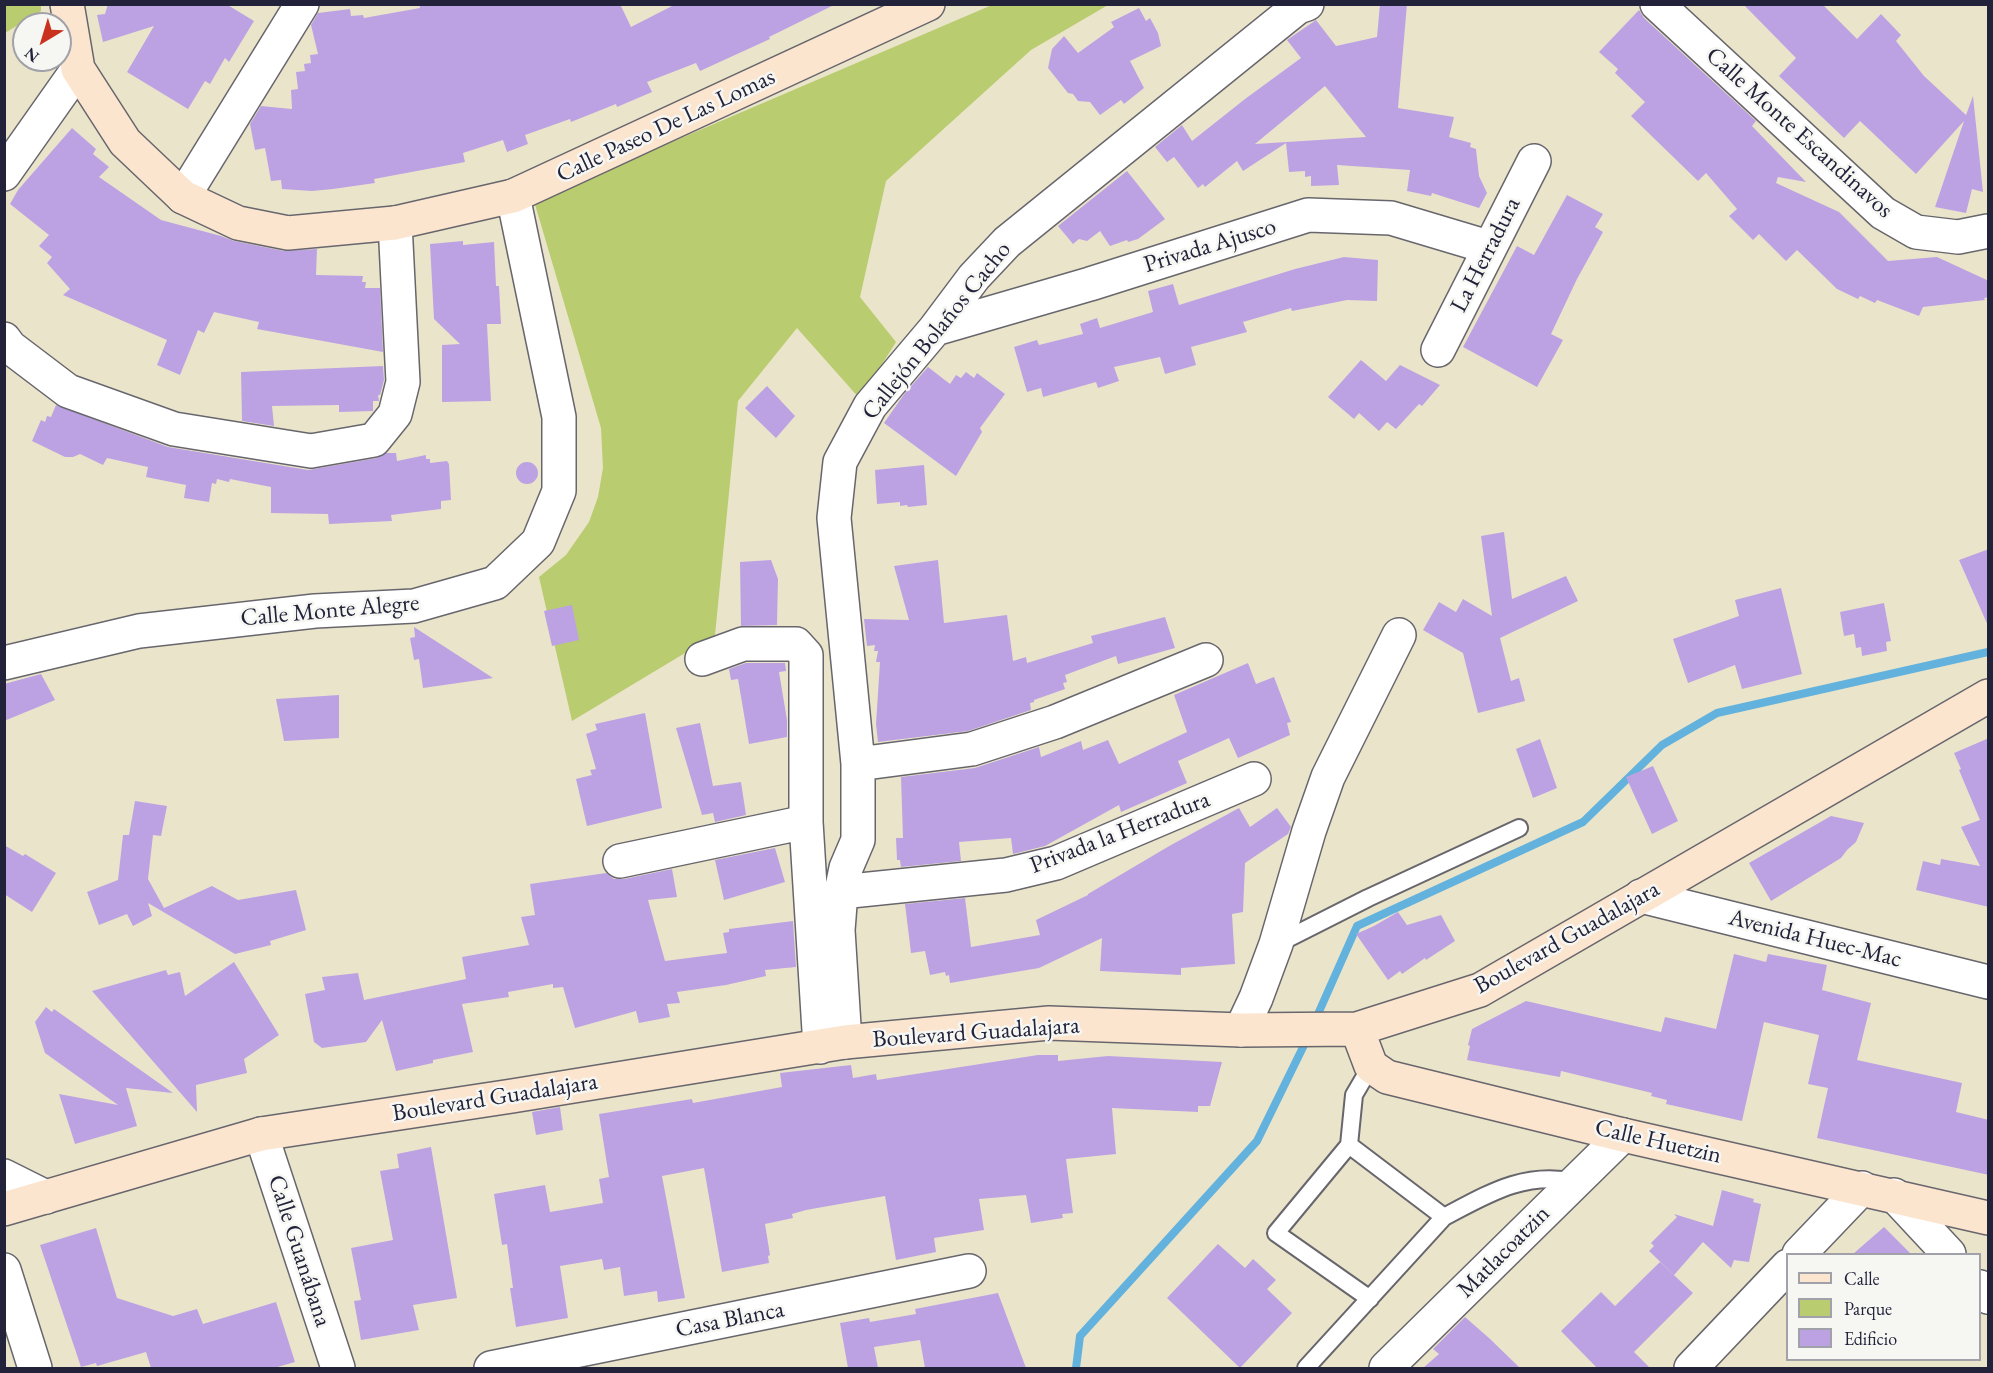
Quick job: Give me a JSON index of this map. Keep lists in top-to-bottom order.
{
  "streets": {
    "main road": ["Calle Paseo De Las Lomas", "Boulevard Guadalajara", "Calle Huetzin"],
    "street": [
      "Calle Monte Escandinavos",
      "Privada Ajusco",
      "La Herradura",
      "Callejón Bolaños Cacho",
      "Calle Monte Alegre",
      "Privada la Herradura",
      "Avenida Huec-Mac",
      "Calle Guanábana",
      "Matlacoatzin",
      "Casa Blanca"
    ]
  },
  "crossings": [
    ["Calle Paseo De Las Lomas", "Calle Monte Alegre"],
    ["Privada Ajusco", "La Herradura"],
    ["Privada Ajusco", "Callejón Bolaños Cacho"],
    ["Callejón Bolaños Cacho", "Privada la Herradura"],
    ["Callejón Bolaños Cacho", "Boulevard Guadalajara"],
    ["Boulevard Guadalajara", "Avenida Huec-Mac"],
    ["Boulevard Guadalajara", "Calle Guanábana"],
    ["Calle Huetzin", "Matlacoatzin"]
  ],
  "legend": ["Calle", "Parque", "Edificio"],
  "north": "bottom left"
}
